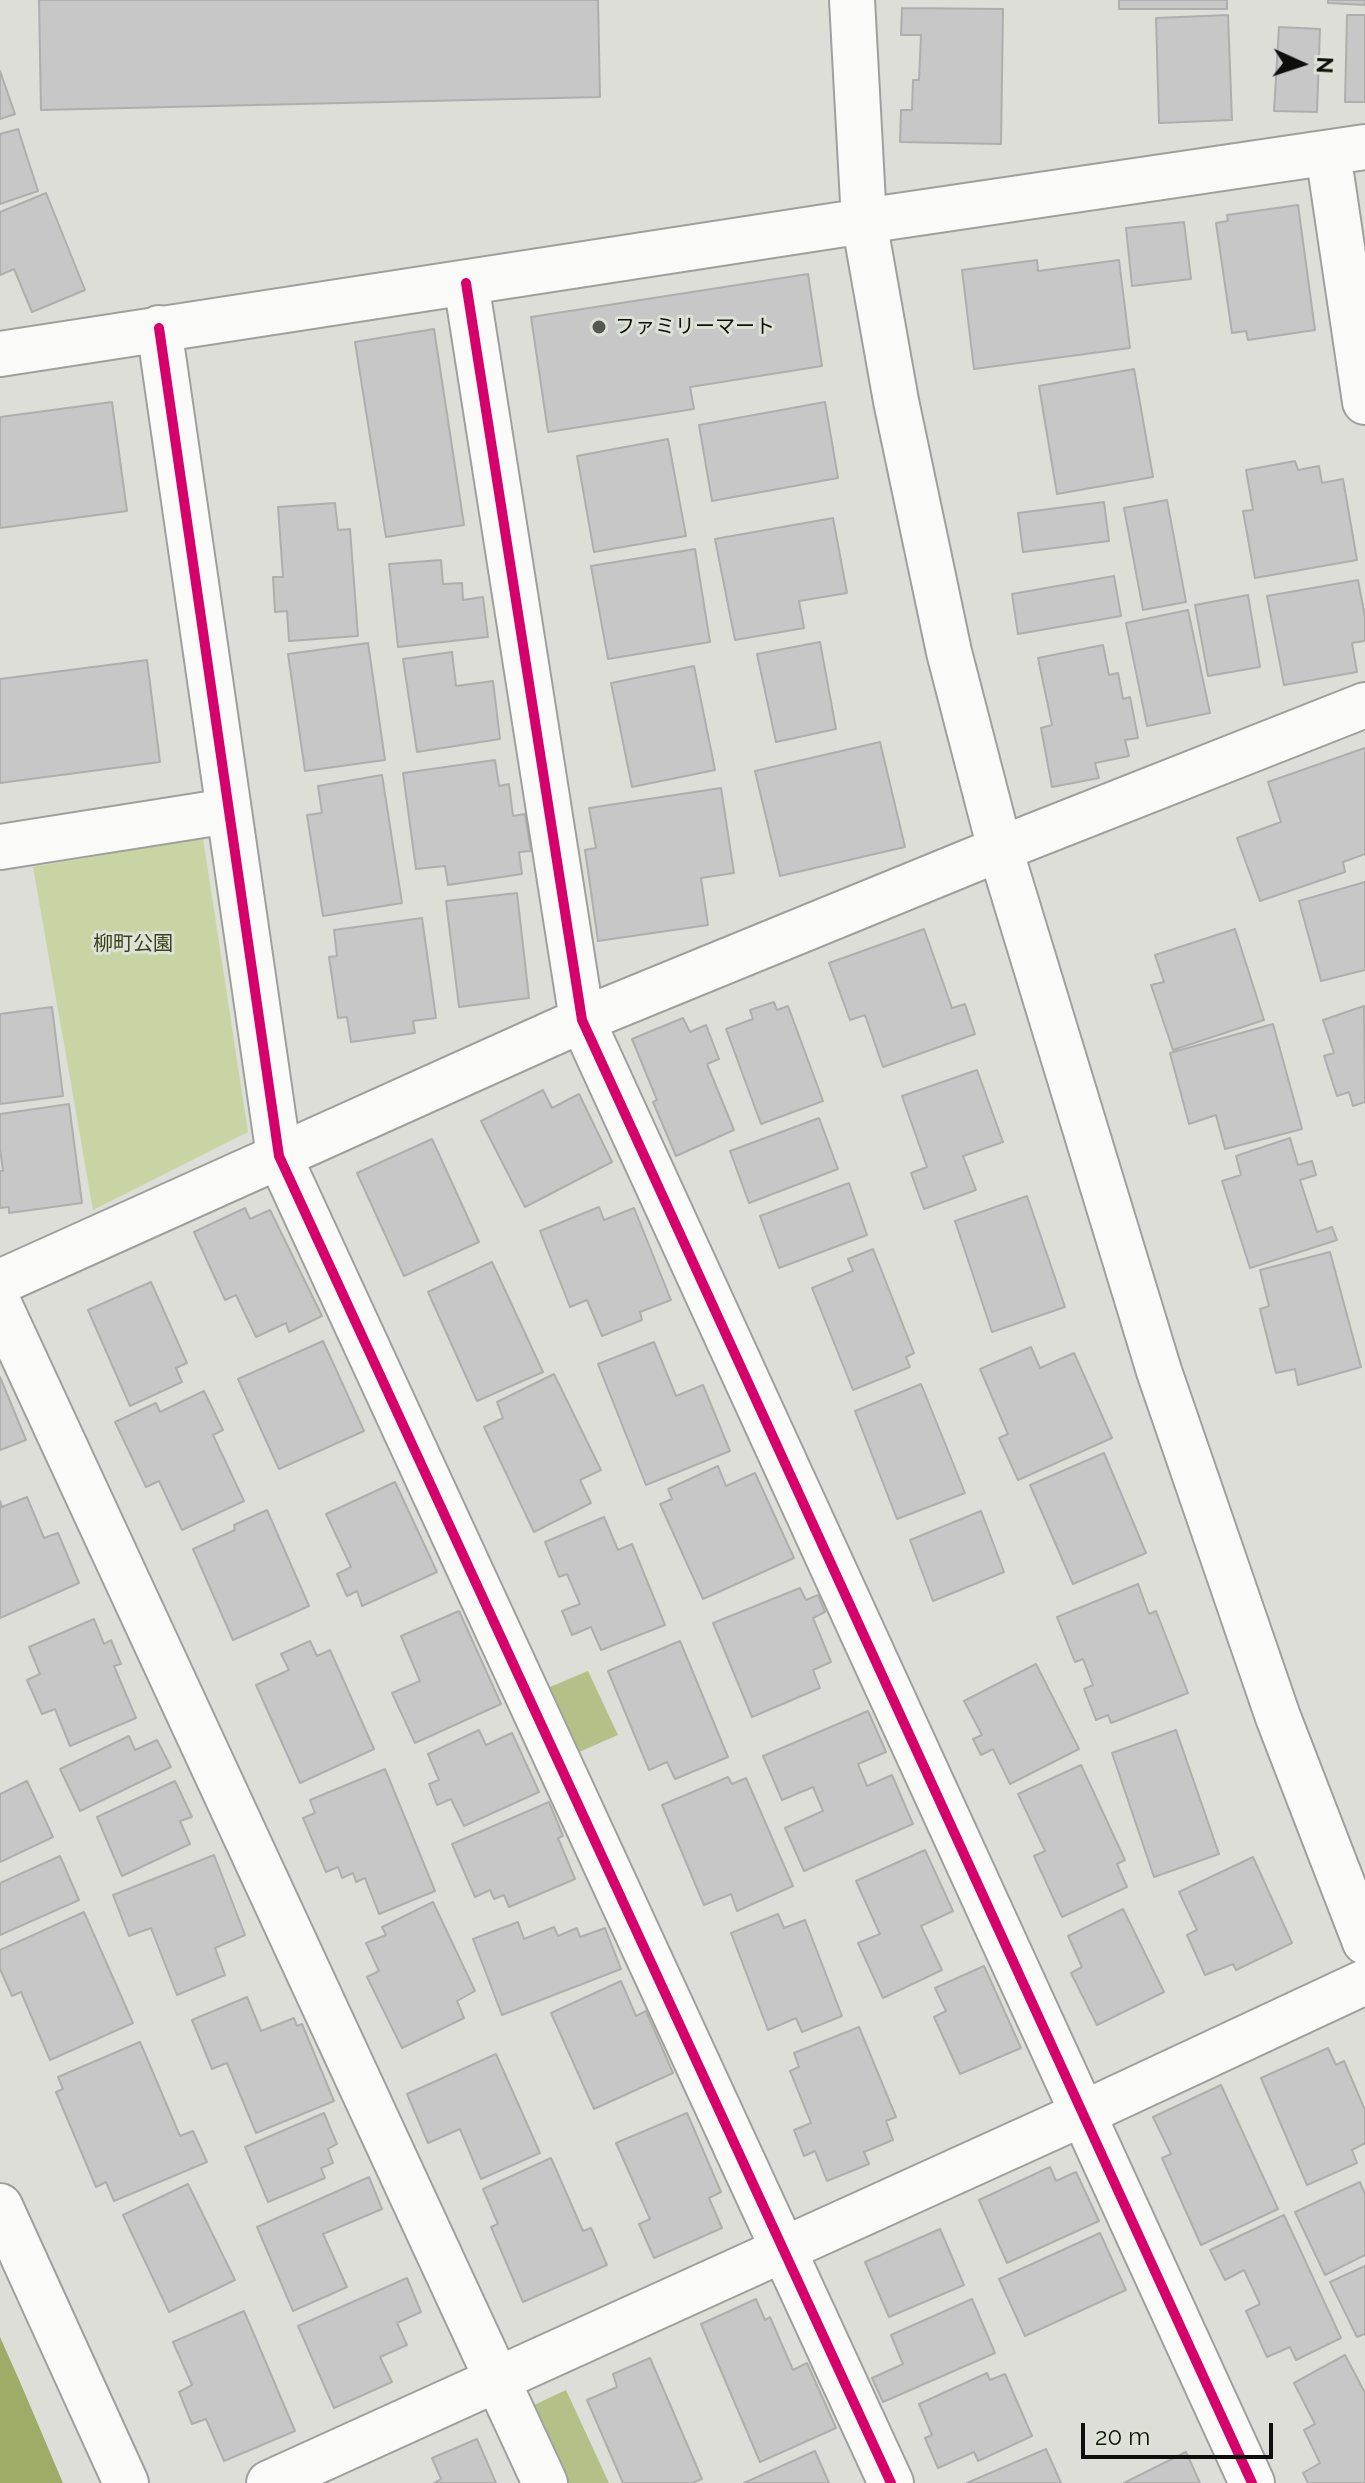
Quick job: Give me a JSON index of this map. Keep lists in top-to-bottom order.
{
  "parks": ["柳町公園"],
  "places": ["ファミリーマート"],
  "scale_bar": "20 m",
  "north": "right"
}
